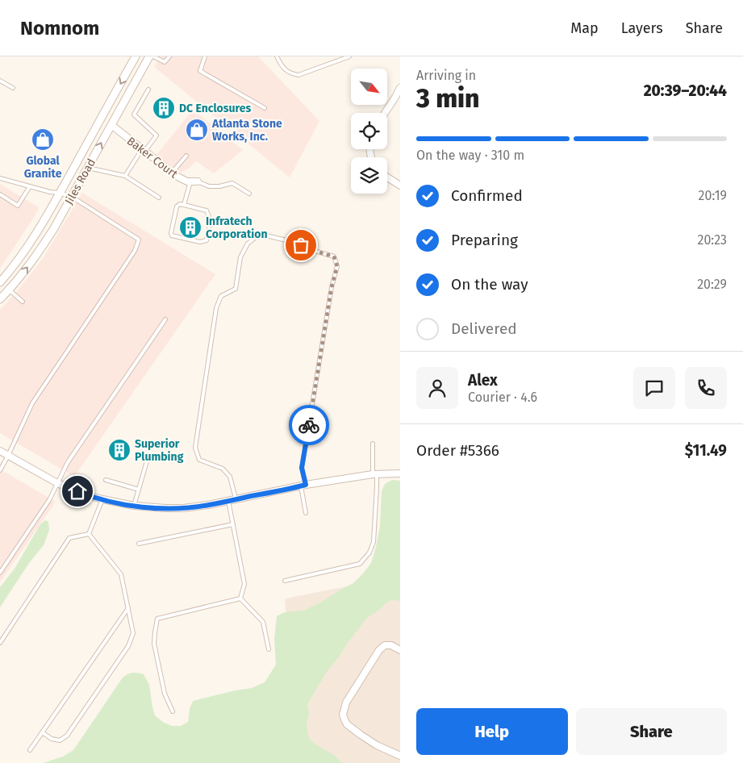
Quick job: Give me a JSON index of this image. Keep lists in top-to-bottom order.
{
  "streets": {
    "street": ["Baker Court", "Jiles Road"]
  },
  "crossings": [
    ["Baker Court", "Jiles Road"]
  ],
  "places": {
    "building": ["DC Enclosures", "Infratech Corporation", "Superior Plumbing"],
    "shop": ["Atlanta Stone Works, Inc.", "Global Granite"]
  },
  "north": "bottom right",
  "page": {
    "header": "Nomnom",
    "nav": ["Map", "Layers", "Share"],
    "heading": ["3 min", "Arriving in", "20:39–20:44"],
    "panel": [
      "Alex",
      "Courier · 4.6",
      "Order #5366",
      "$11.49"
    ],
    "bar": "On the way · 310 m",
    "list": [
      ["Confirmed", "20:19"],
      ["Preparing", "20:23"],
      ["On the way", "20:29"],
      "Delivered"
    ],
    "buttons": ["Help", "Share"]
  }
}
